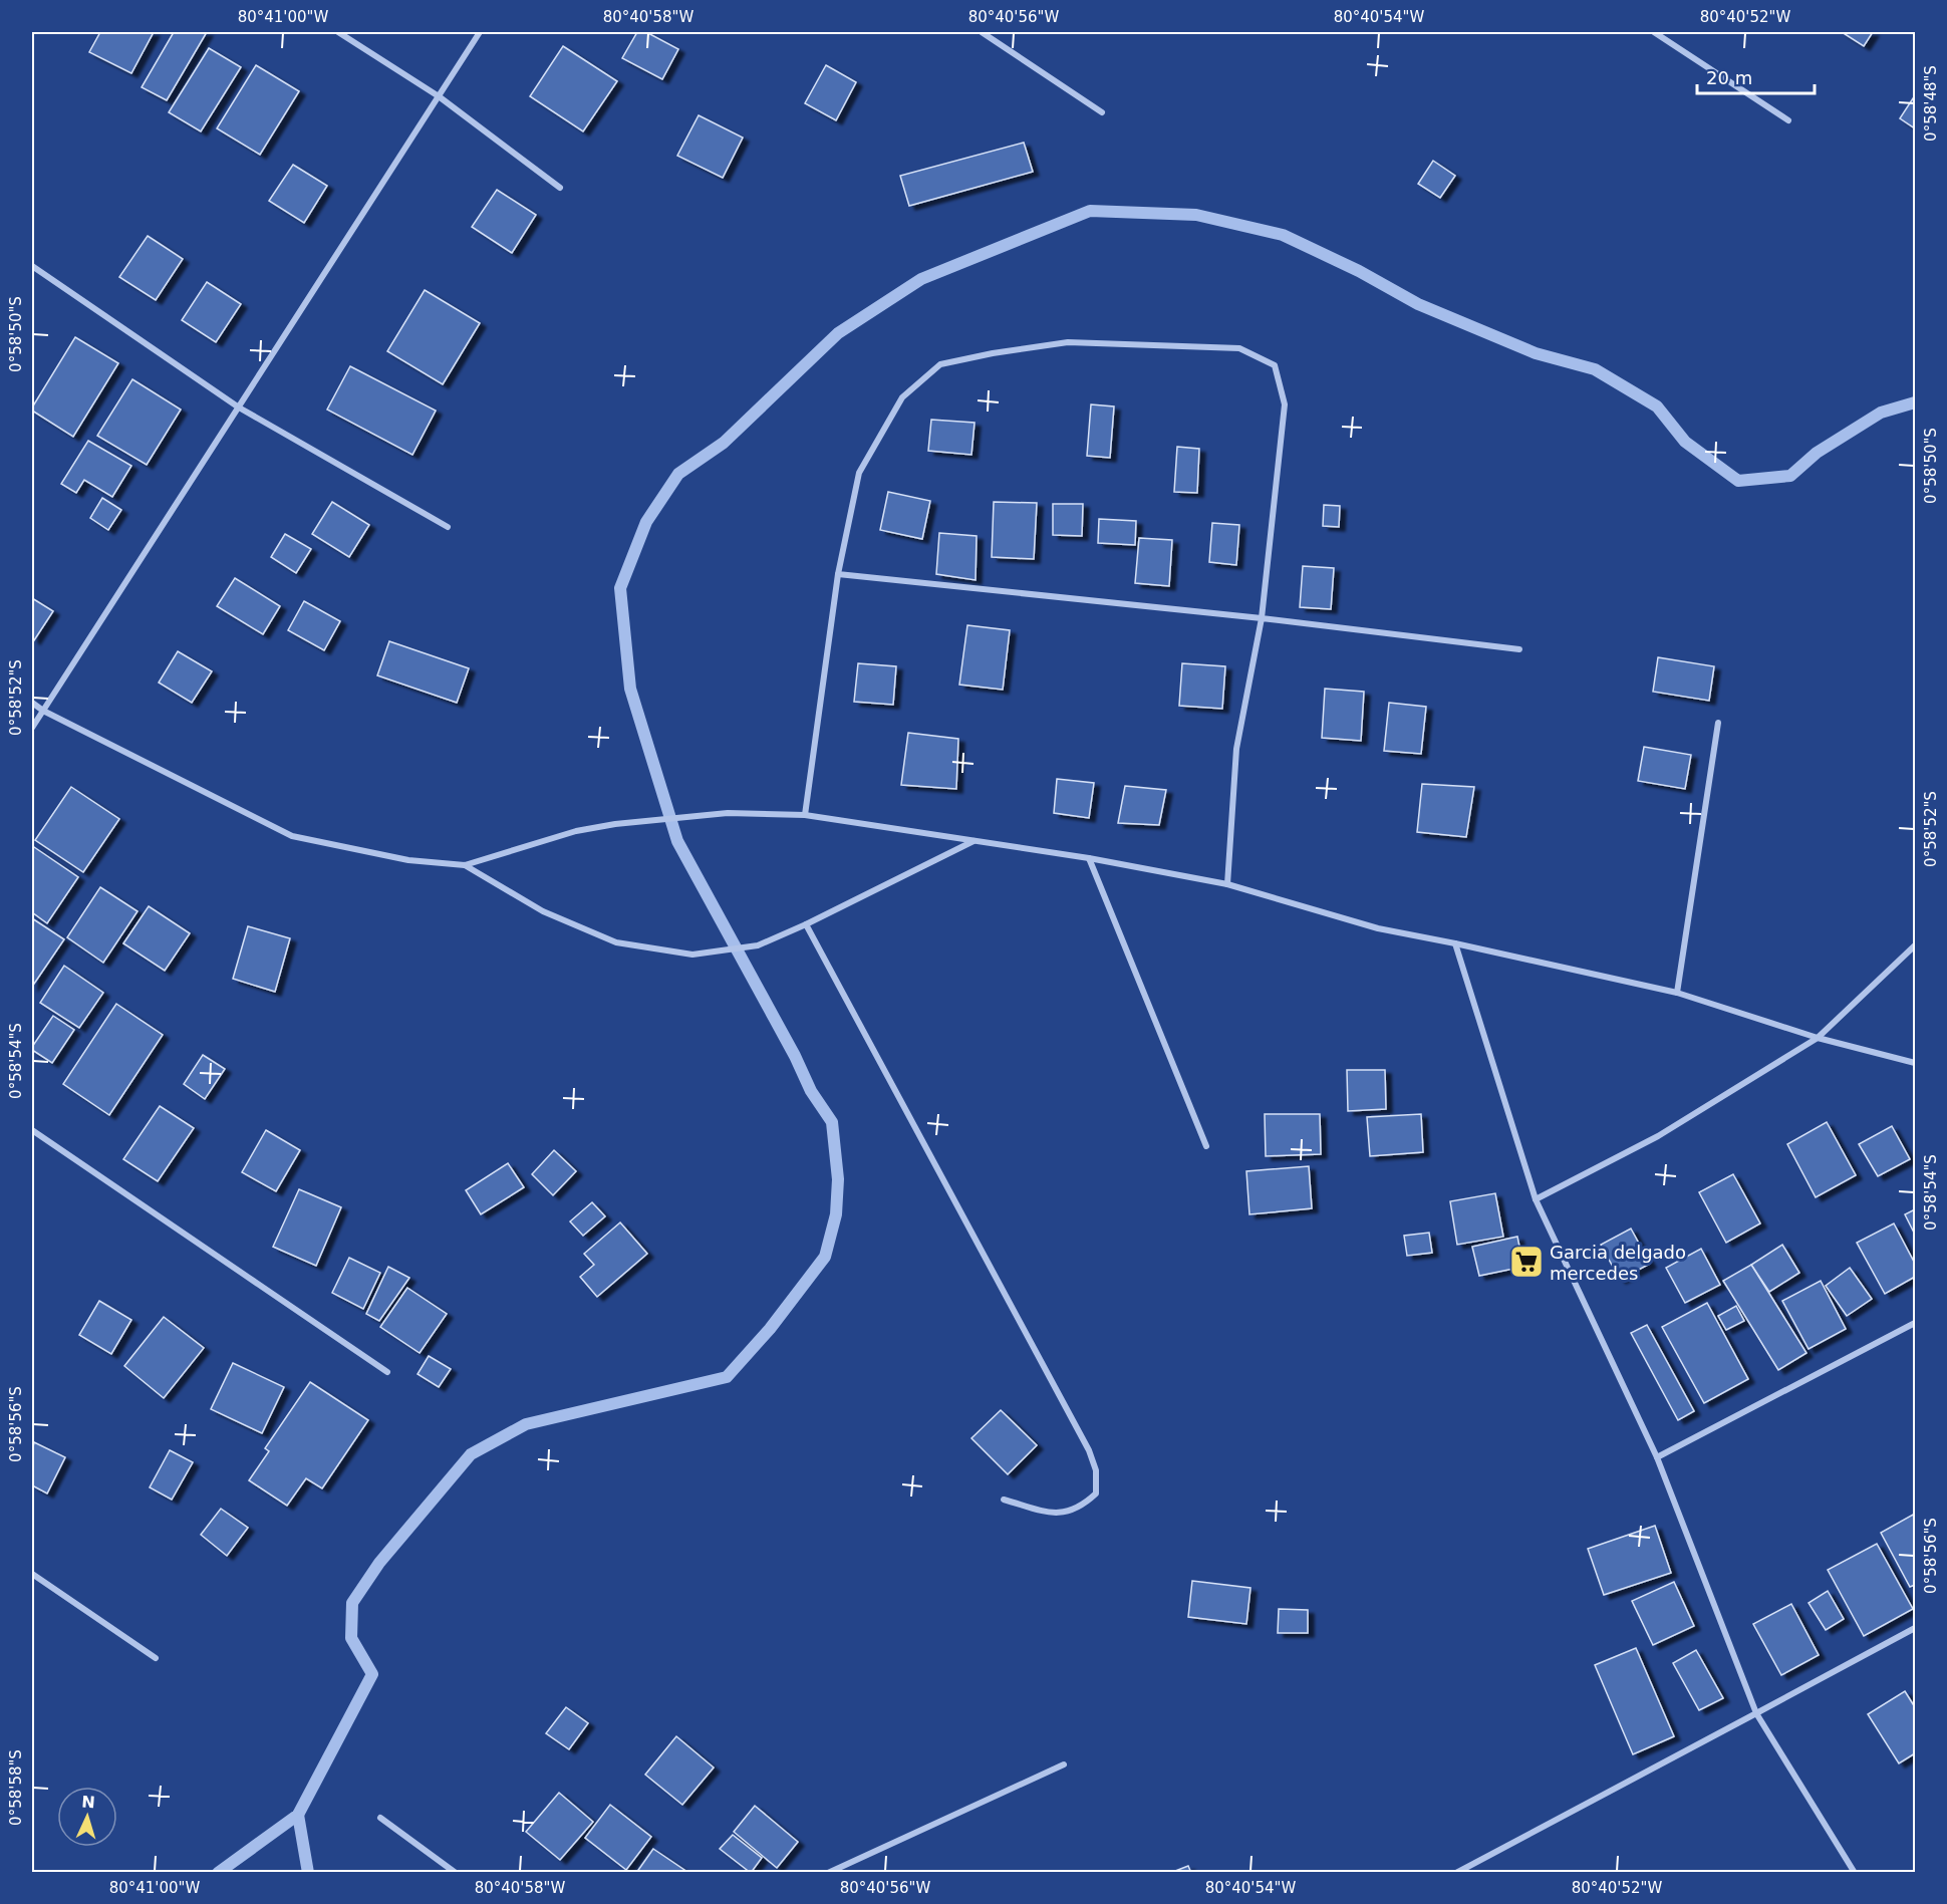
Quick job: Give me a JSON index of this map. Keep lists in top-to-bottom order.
{
  "places": {
    "supermarket": ["Garcia delgado mercedes"]
  },
  "scale_bar": "20 m",
  "north": "top",
  "coordinates": [
    "80°41'00\"W",
    "80°40'58\"W",
    "80°40'56\"W",
    "80°40'54\"W",
    "80°40'52\"W",
    "0°58'48\"S",
    "0°58'50\"S",
    "0°58'52\"S",
    "0°58'54\"S",
    "0°58'56\"S",
    "0°58'58\"S"
  ]
}
